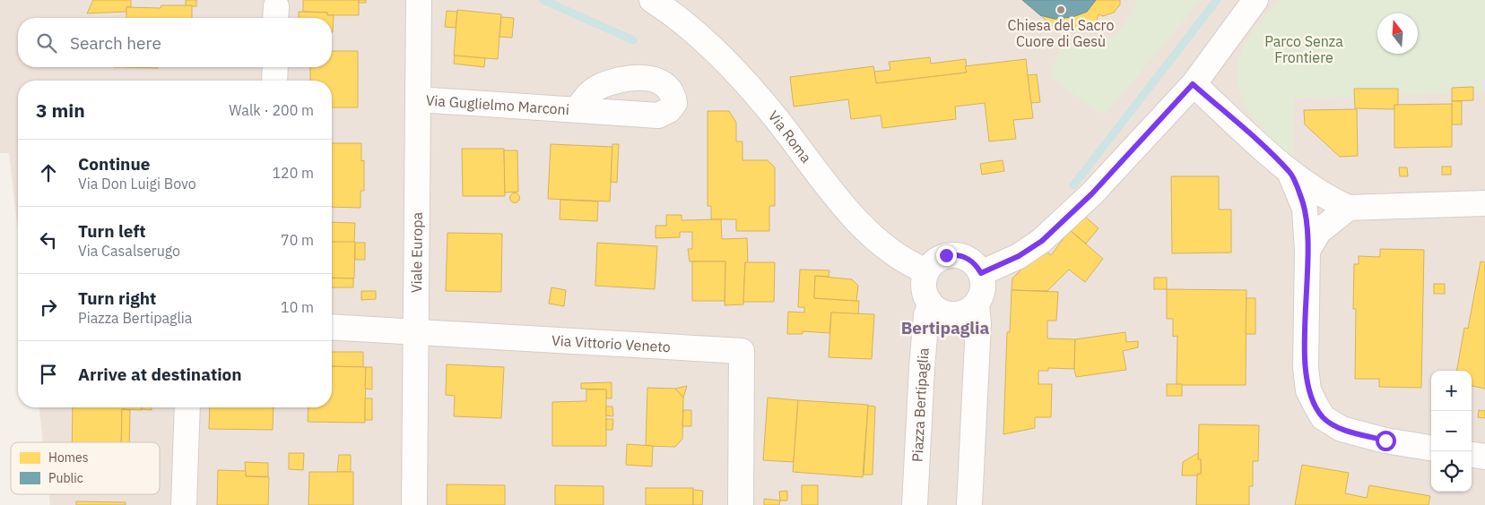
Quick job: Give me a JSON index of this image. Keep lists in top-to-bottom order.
{
  "streets": {
    "street": [
      "Via Guglielmo Marconi",
      "Via Roma",
      "Viale Europa",
      "Via Vittorio Veneto",
      "Piazza Bertipaglia"
    ]
  },
  "crossings": [
    ["Via Guglielmo Marconi", "Viale Europa"],
    ["Via Roma", "Piazza Bertipaglia"],
    ["Viale Europa", "Via Vittorio Veneto"]
  ],
  "districts": ["Bertipaglia"],
  "parks": ["Parco Senza Frontiere"],
  "places": ["Chiesa del Sacro Cuore di Gesù"],
  "legend": ["Homes", "Public"],
  "north": "top",
  "page": {
    "search": "Search here",
    "heading": ["3 min", "Walk · 200 m"],
    "list": [
      ["Continue", "Via Don Luigi Bovo", "120 m"],
      ["Turn left", "Via Casalserugo", "70 m"],
      ["Turn right", "Piazza Bertipaglia", "10 m"],
      "Arrive at destination"
    ],
    "map_buttons": ["+", "−"]
  }
}
